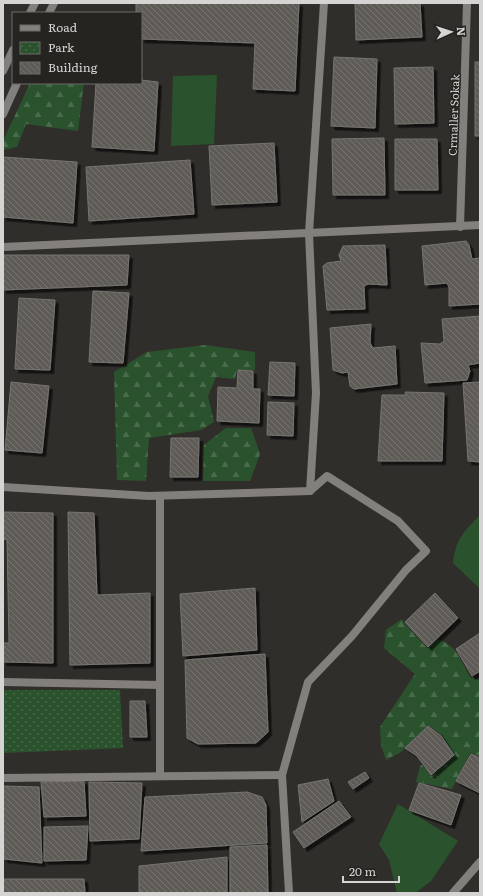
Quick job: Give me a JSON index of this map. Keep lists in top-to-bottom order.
{
  "streets": {
    "street": ["Crmaller Sokak"]
  },
  "legend": ["Road", "Park", "Building"],
  "scale_bar": "20 m",
  "north": "right"
}
